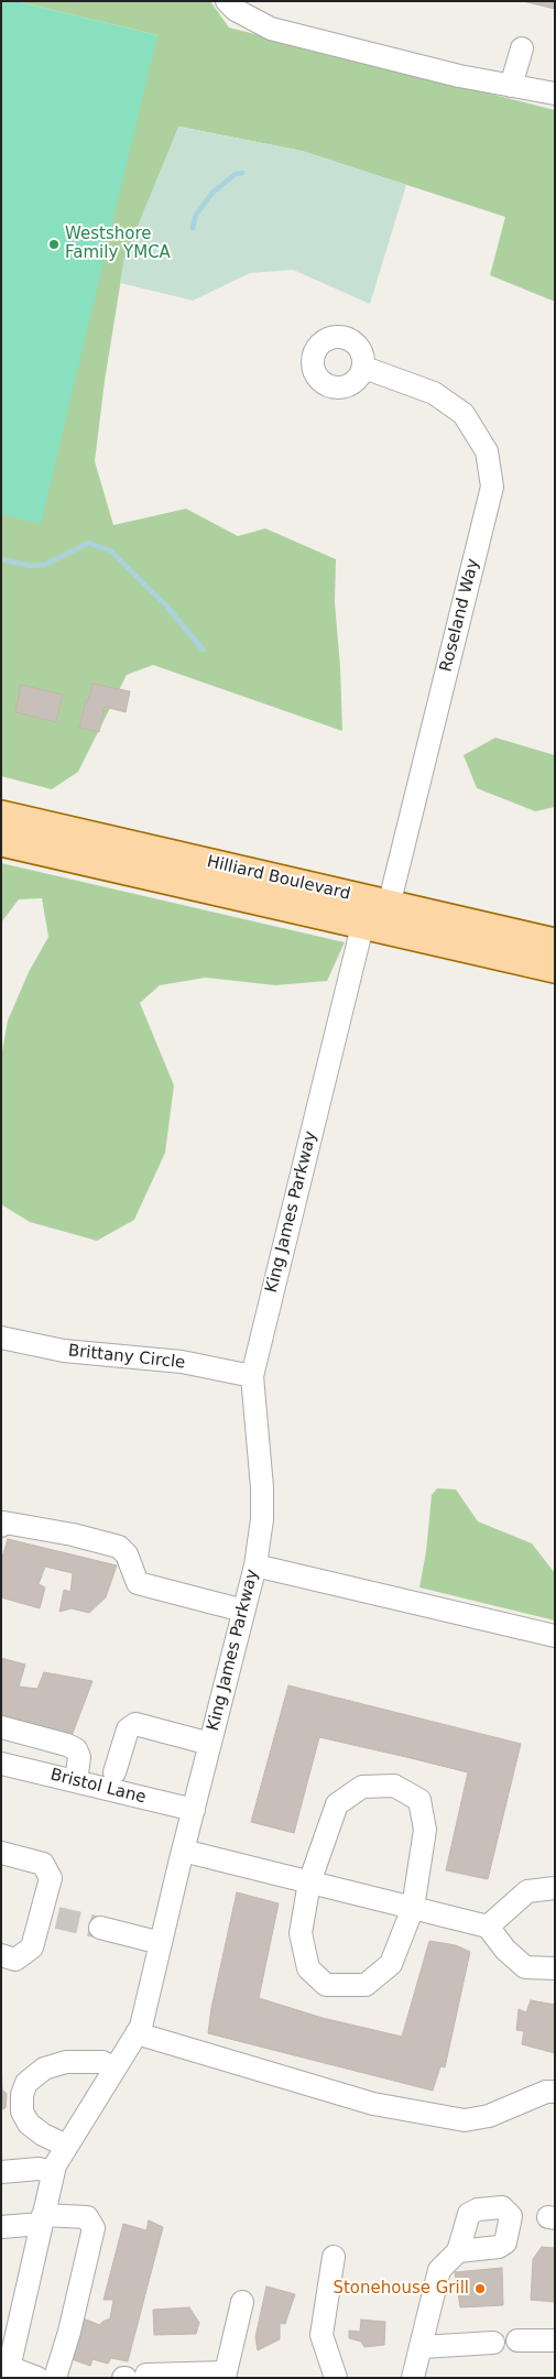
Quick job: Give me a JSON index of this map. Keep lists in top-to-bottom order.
{
  "streets": {
    "main road": ["Hilliard Boulevard"],
    "street": [
      "Roseland Way",
      "King James Parkway",
      "Brittany Circle",
      "Bristol Lane"
    ]
  },
  "crossings": [
    ["Roseland Way", "Hilliard Boulevard"],
    ["Roseland Way", "King James Parkway"],
    ["Hilliard Boulevard", "King James Parkway"],
    ["King James Parkway", "Brittany Circle"],
    ["King James Parkway", "Bristol Lane"]
  ],
  "places": ["Westshore Family YMCA", "Stonehouse Grill"]
}
